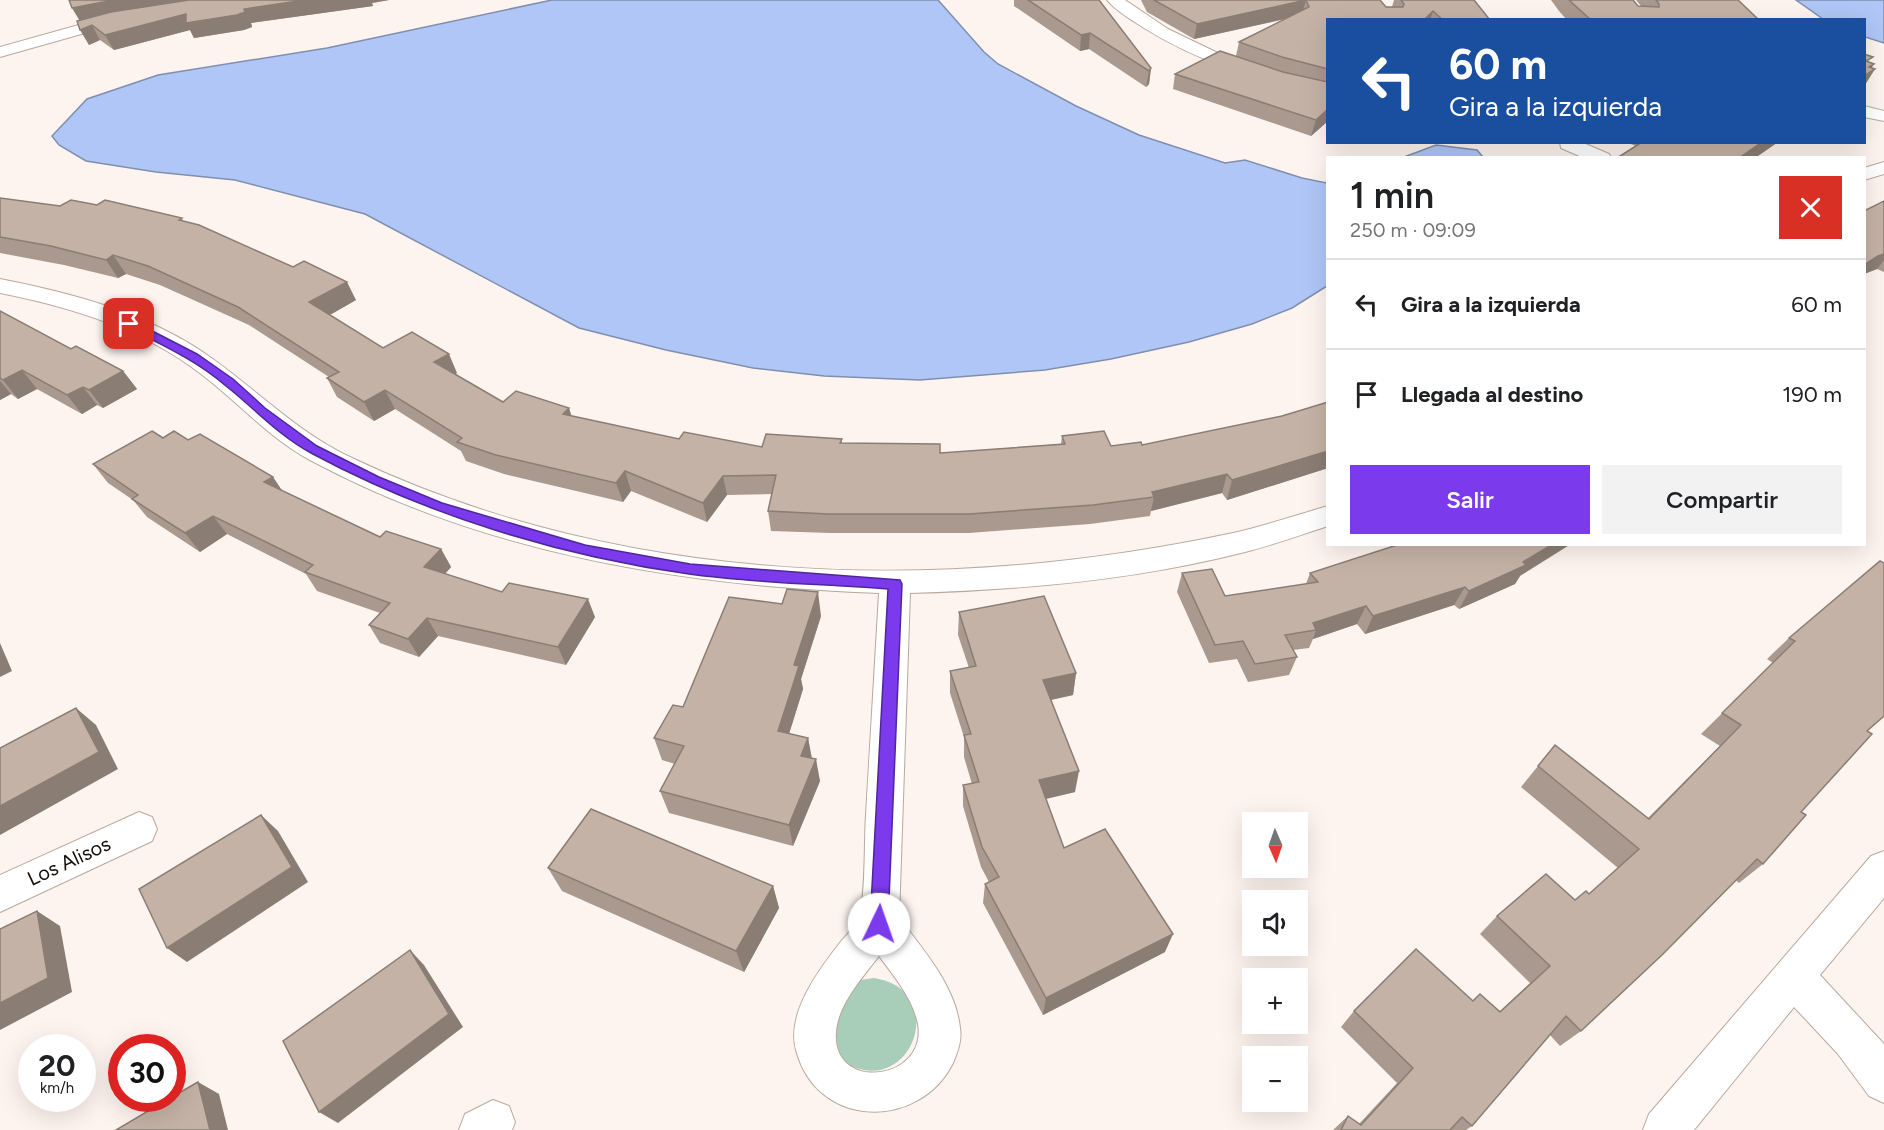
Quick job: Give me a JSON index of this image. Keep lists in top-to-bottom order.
{
  "streets": {
    "street": ["Los Alisos"]
  },
  "north": "bottom",
  "page": {
    "turn": ["60 m", "Gira a la izquierda"],
    "heading": ["1 min", "250 m · 09:09"],
    "list": [
      {
        "name": "Gira a la izquierda",
        "value": "60 m"
      },
      {
        "name": "Llegada al destino",
        "value": "190 m"
      }
    ],
    "buttons": ["Salir", "Compartir"],
    "map_buttons": ["+", "−"],
    "speed": "20 km/h",
    "limit": "30"
  }
}
